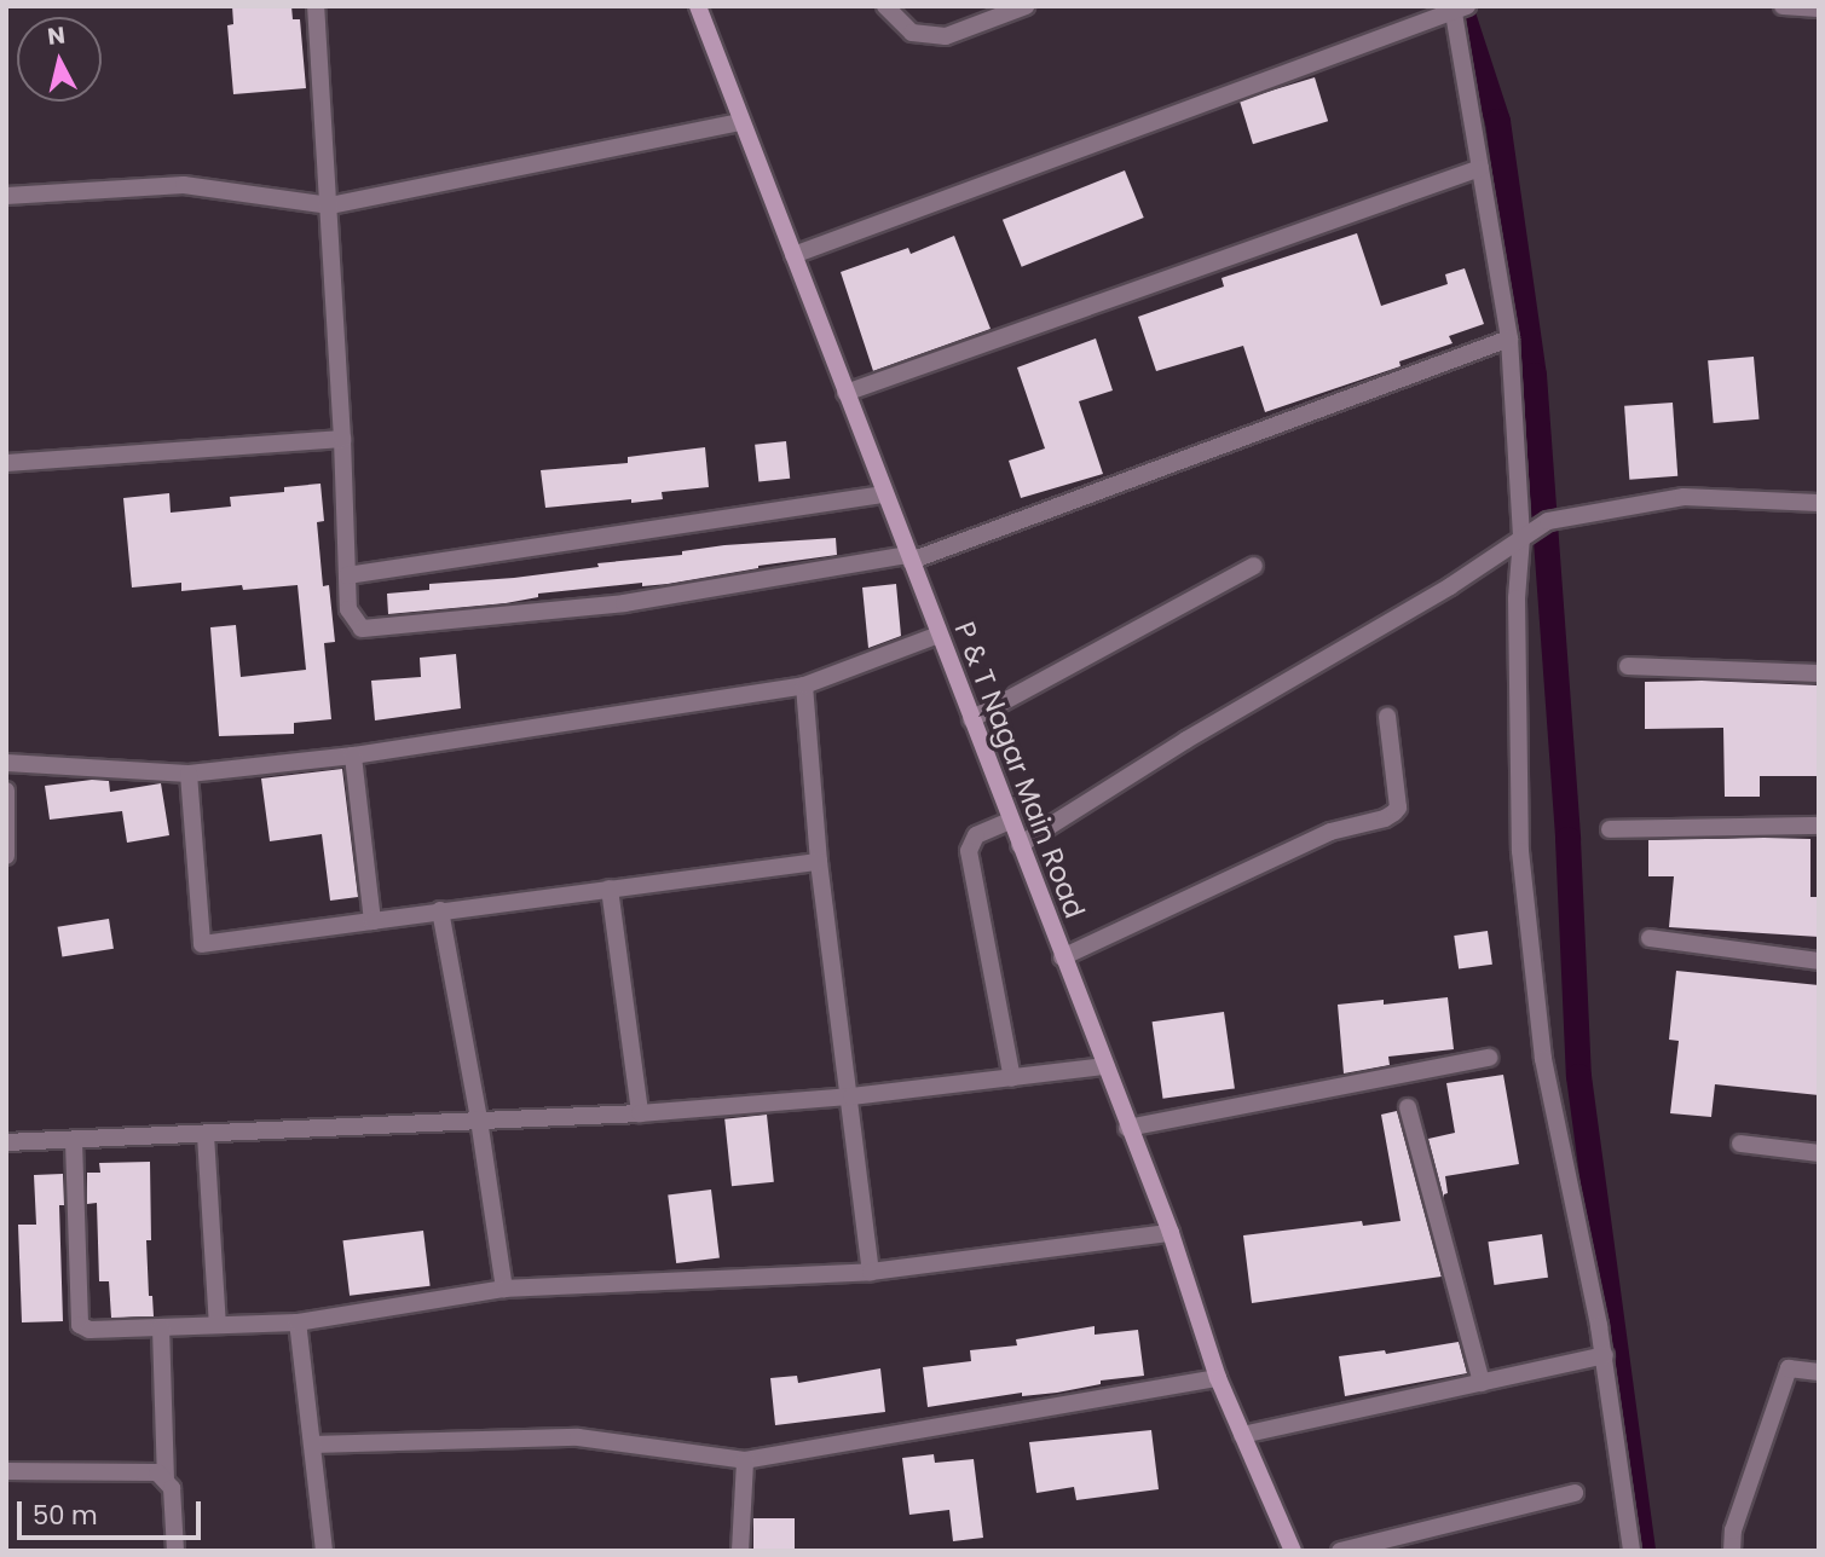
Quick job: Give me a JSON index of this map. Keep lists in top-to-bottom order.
{
  "streets": {
    "main road": ["P & T Nagar Main Road"]
  },
  "scale_bar": "50 m",
  "north": "top"
}
